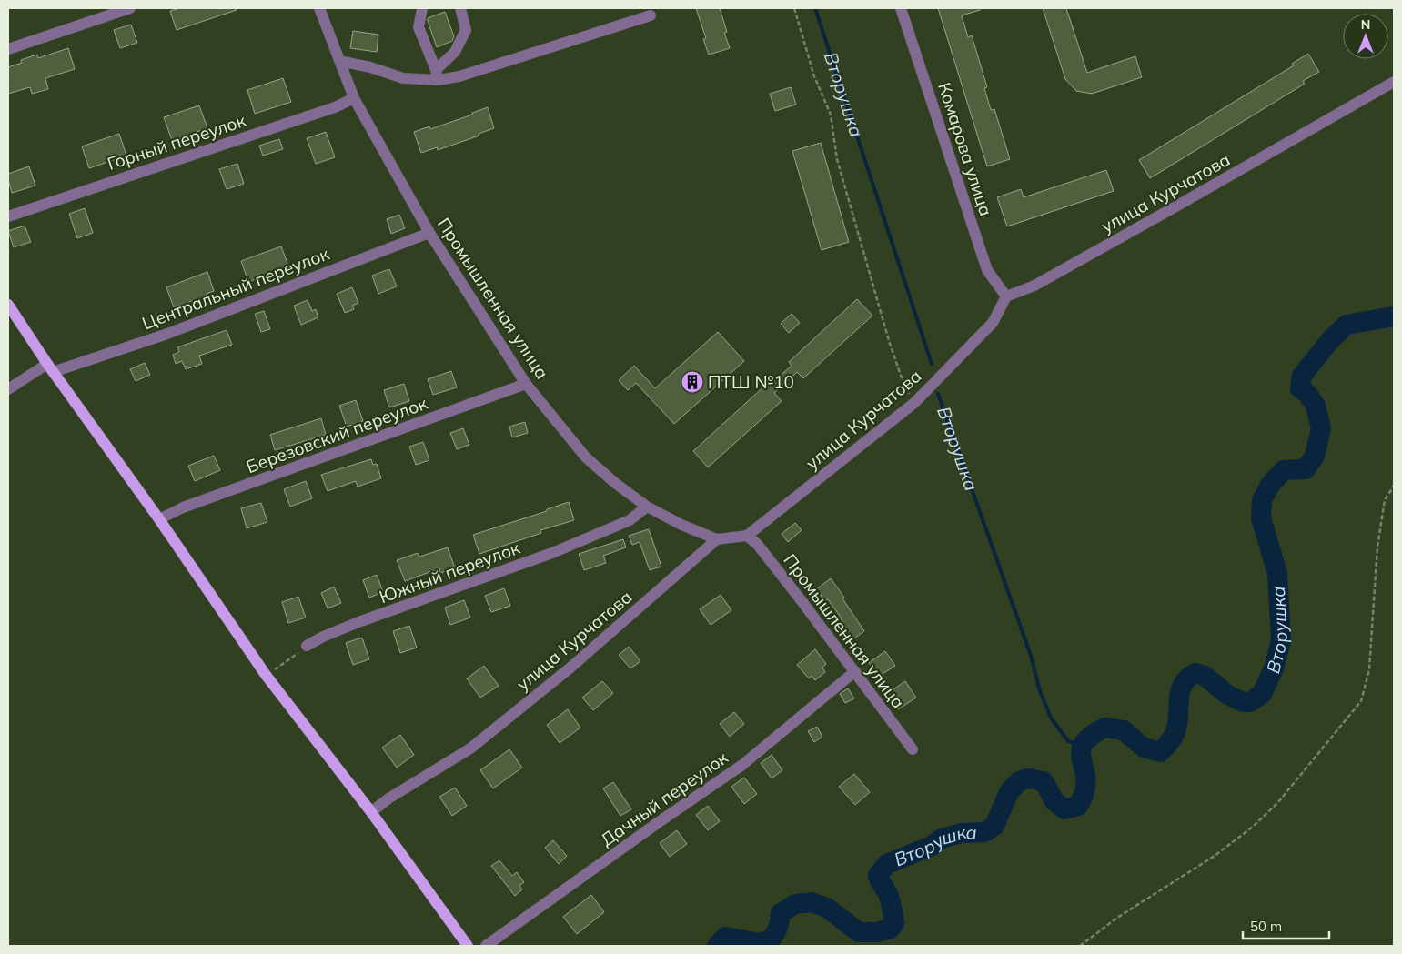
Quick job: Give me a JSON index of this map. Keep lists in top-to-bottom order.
{
  "streets": {
    "street": [
      "Горный переулок",
      "Комарова улица",
      "улица Курчатова",
      "Центральный переулок",
      "Промышленная улица",
      "Березовский переулок",
      "Южный переулок",
      "Дачный переулок"
    ]
  },
  "crossings": [
    ["Горный переулок", "Промышленная улица"],
    ["Комарова улица", "улица Курчатова"],
    ["улица Курчатова", "Промышленная улица"],
    ["Центральный переулок", "Промышленная улица"],
    ["Промышленная улица", "Березовский переулок"],
    ["Промышленная улица", "Южный переулок"],
    ["Промышленная улица", "Дачный переулок"]
  ],
  "water": ["Вторушка"],
  "places": {
    "building": ["ПТШ №10"]
  },
  "scale_bar": "50 m",
  "north": "top"
}
